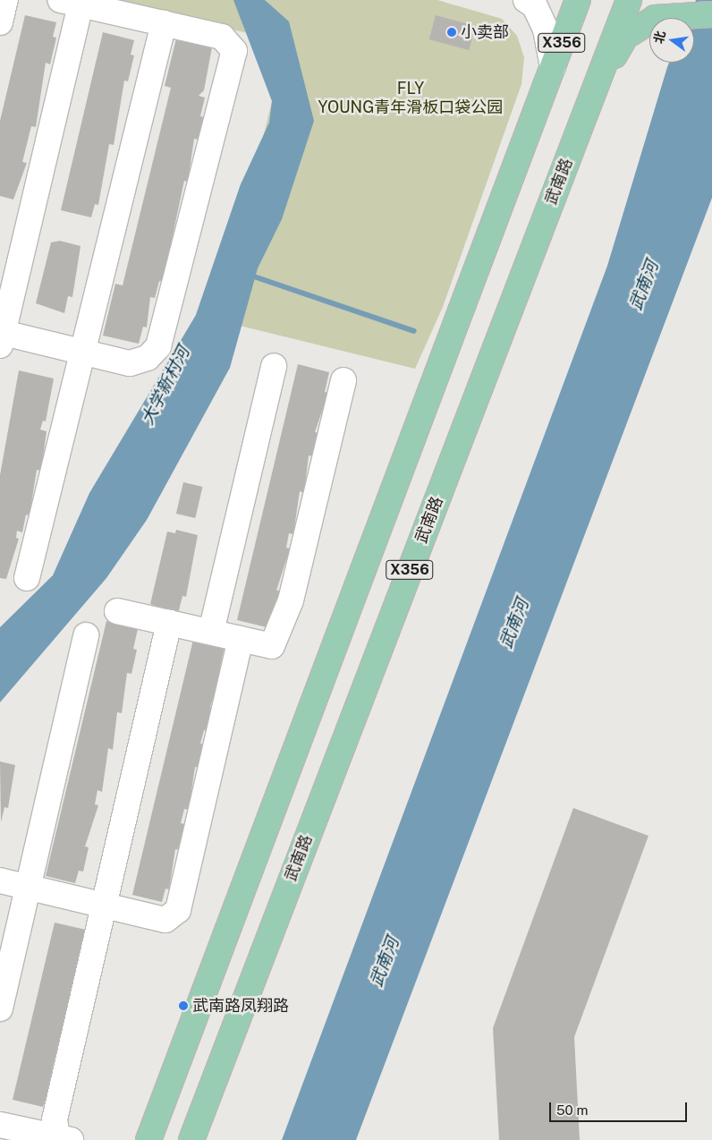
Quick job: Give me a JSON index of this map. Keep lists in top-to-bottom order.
{
  "streets": {
    "main road": ["X356", "武南路"]
  },
  "water": ["武南河", "大学新村河"],
  "parks": ["FLY YOUNG青年滑板口袋公园"],
  "places": ["小卖部", "武南路凤翔路"],
  "scale_bar": "50 m",
  "north": "left"
}
